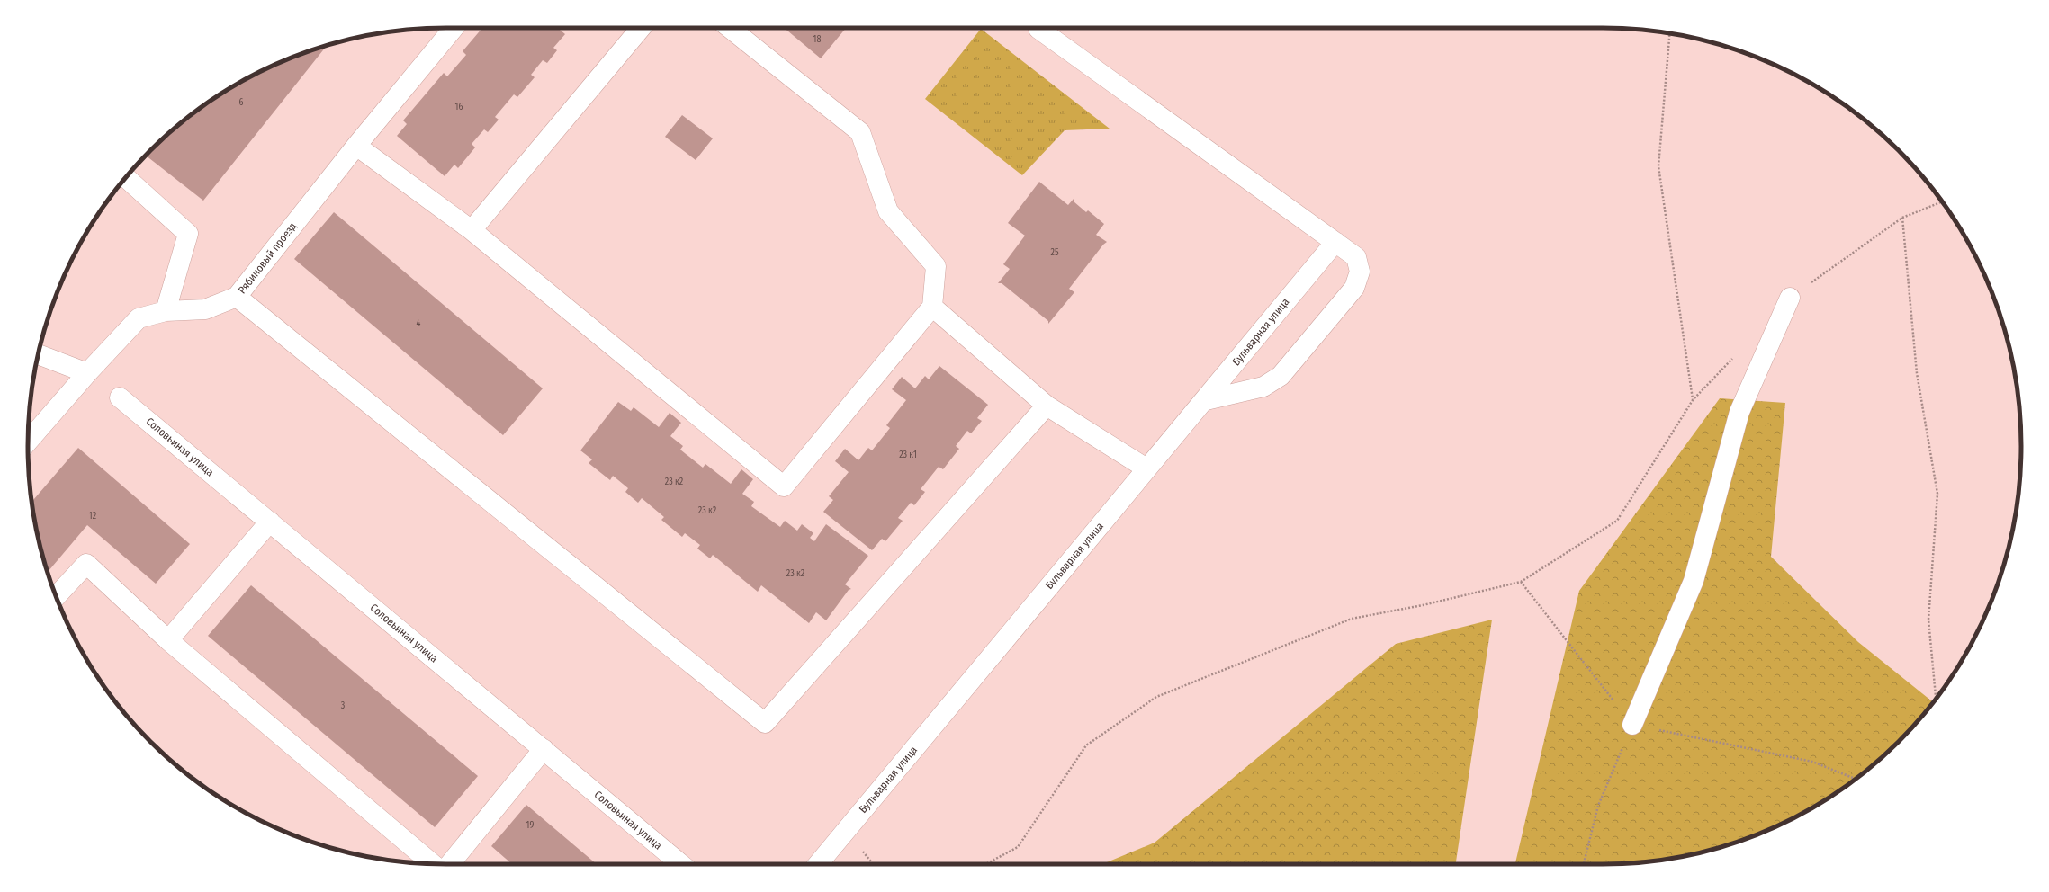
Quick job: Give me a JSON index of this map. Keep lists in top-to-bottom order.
{
  "streets": {
    "street": ["Рябиновый проезд", "Бульварная улица", "Соловьиная улица"]
  },
  "house_numbers": [
    "18",
    "6",
    "16",
    "25",
    "4",
    "23 к1",
    "23 к2",
    "23 к2",
    "12",
    "23 к2",
    "3",
    "19"
  ]
}
